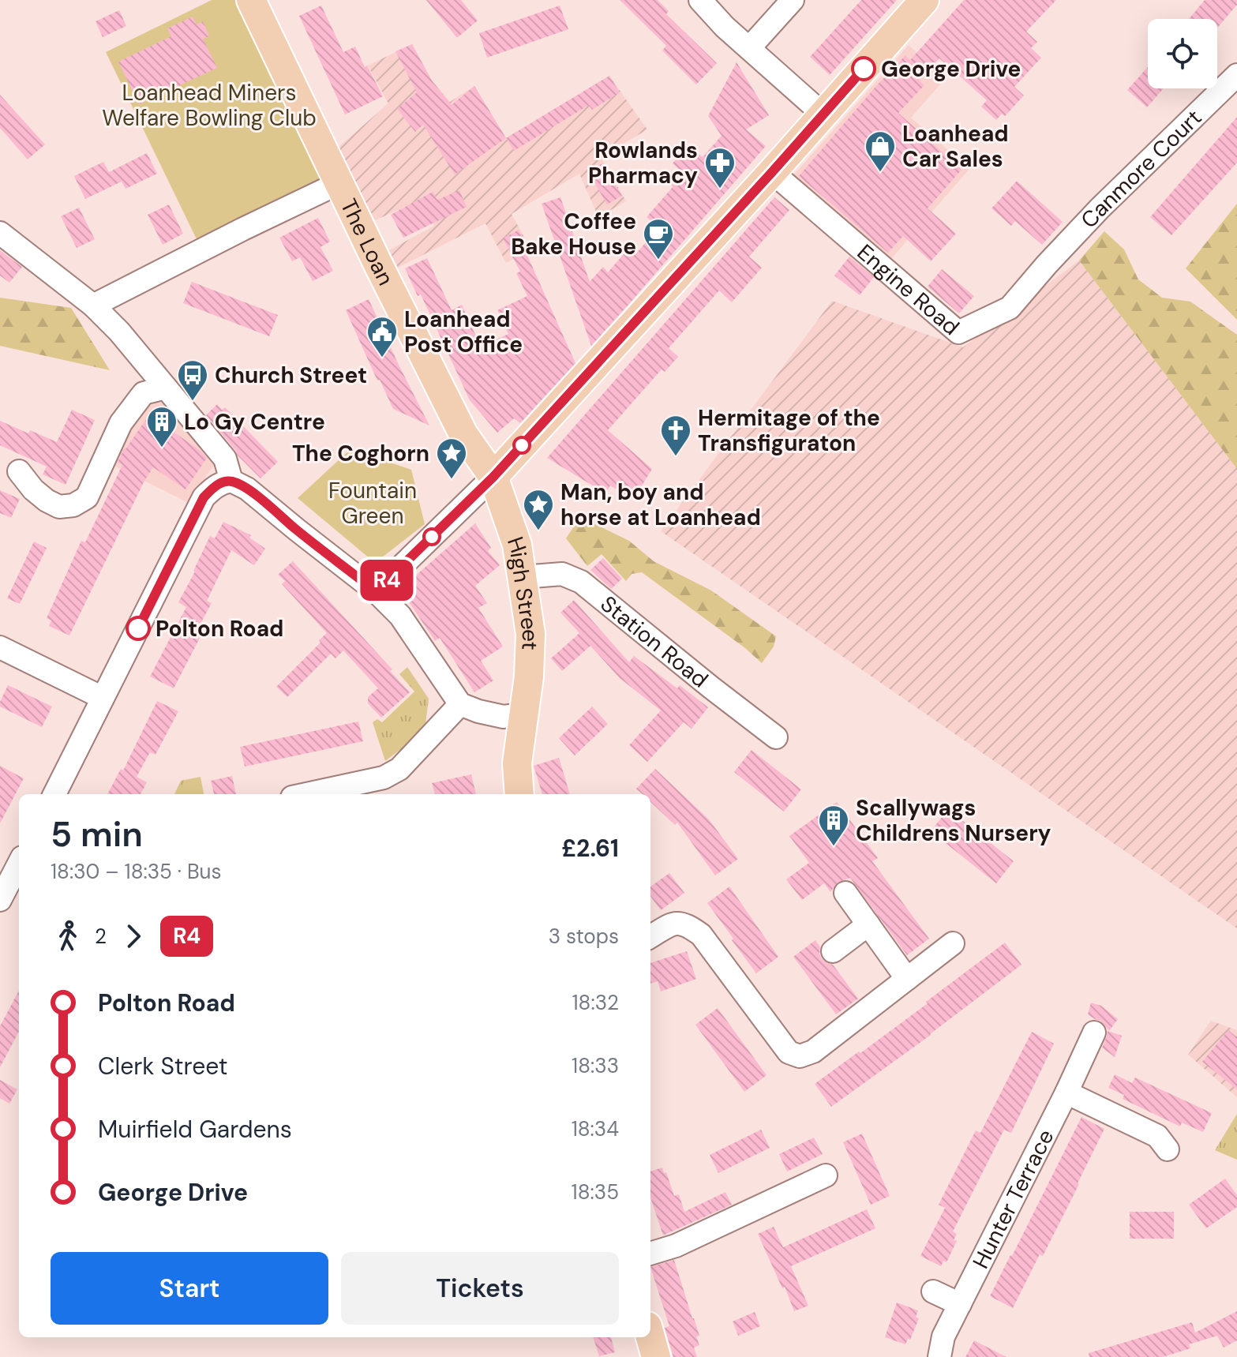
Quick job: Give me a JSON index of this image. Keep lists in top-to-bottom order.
{
  "streets": {
    "main road": ["The Loan", "High Street"],
    "street": [
      "Canmore Court",
      "Engine Road",
      "Station Road",
      "Hunter Terrace"
    ]
  },
  "crossings": [
    ["Canmore Court", "Engine Road"],
    ["The Loan", "High Street"],
    ["High Street", "Station Road"]
  ],
  "parks": ["Loanhead Miners Welfare Bowling Club", "Fountain Green"],
  "places": {
    "other": ["George Drive", "Polton Road"],
    "shop": ["Loanhead Car Sales"],
    "pharmacy": ["Rowlands Pharmacy"],
    "cafe": ["Coffee Bake House"],
    "public building": ["Loanhead Post Office"],
    "bus stop": ["Church Street"],
    "building": ["Lo Gy Centre", "Scallywags Childrens Nursery"],
    "church": ["Hermitage of the Transfiguraton"],
    "place": ["The Coghorn", "Man, boy and horse at Loanhead"]
  },
  "lines": ["bus line R4"],
  "page": {
    "on_map": "R4",
    "heading": ["5 min", "18:30 – 18:35 · Bus", "£2.61"],
    "legs": ["2", "R4", "3 stops"],
    "list": [
      {
        "name": "Polton Road",
        "value": "18:32"
      },
      {
        "name": "Clerk Street",
        "value": "18:33"
      },
      {
        "name": "Muirfield Gardens",
        "value": "18:34"
      },
      {
        "name": "George Drive",
        "value": "18:35"
      }
    ],
    "buttons": ["Start", "Tickets"]
  }
}
